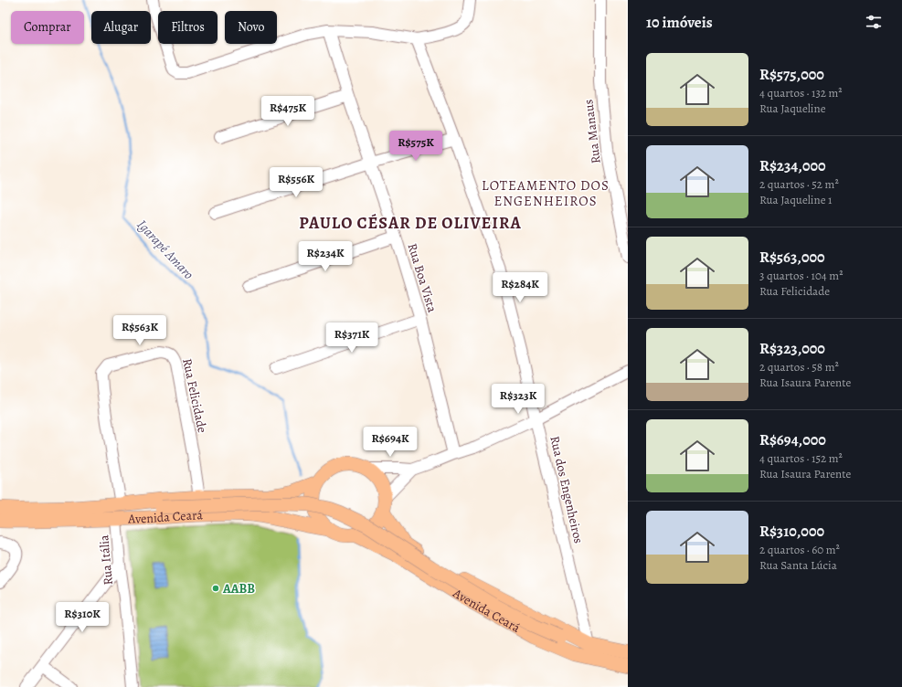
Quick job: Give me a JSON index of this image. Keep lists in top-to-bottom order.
{
  "streets": {
    "main road": ["Avenida Ceará"],
    "street": [
      "Rua Manaus",
      "Rua Boa Vista",
      "Rua Felicidade",
      "Rua dos Engenheiros",
      "Rua Itália"
    ]
  },
  "crossings": [
    ["Rua Felicidade", "Avenida Ceará"],
    ["Rua dos Engenheiros", "Avenida Ceará"],
    ["Avenida Ceará", "Rua Itália"]
  ],
  "districts": ["LOTEAMENTO DOS ENGENHEIROS", "PAULO CÉSAR DE OLIVEIRA"],
  "water": ["Igarapé Amaro"],
  "places": ["AABB"],
  "page": {
    "heading": "10 imóveis",
    "chip": [
      "Comprar",
      "Alugar",
      "Filtros",
      "Novo"
    ],
    "list": [
      {
        "name": "R$575,000",
        "note": "4 quartos · 132 m² · Rua Jaqueline"
      },
      {
        "name": "R$234,000",
        "note": "2 quartos · 52 m² · Rua Jaqueline 1"
      },
      {
        "name": "R$563,000",
        "note": "3 quartos · 104 m² · Rua Felicidade"
      },
      {
        "name": "R$323,000",
        "note": "2 quartos · 58 m² · Rua Isaura Parente"
      },
      {
        "name": "R$694,000",
        "note": "4 quartos · 152 m² · Rua Isaura Parente"
      },
      {
        "name": "R$310,000",
        "note": "2 quartos · 60 m² · Rua Santa Lúcia"
      }
    ],
    "price": [
      "R$475K",
      "R$575K",
      "R$556K",
      "R$234K",
      "R$284K",
      "R$563K",
      "R$371K",
      "R$323K",
      "R$694K",
      "R$310K"
    ]
  }
}
